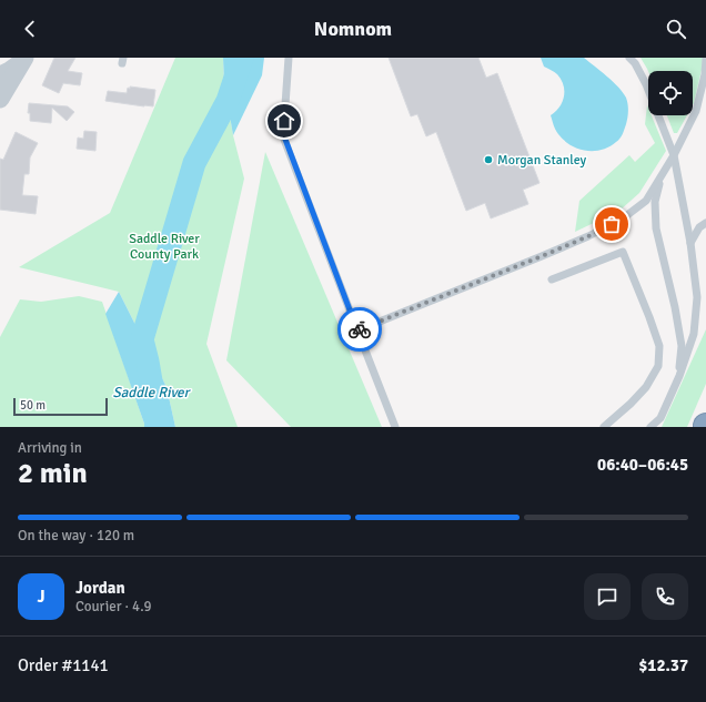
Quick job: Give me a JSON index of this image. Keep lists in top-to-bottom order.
{
  "water": ["Saddle River"],
  "parks": ["Saddle River County Park"],
  "places": ["Morgan Stanley"],
  "scale_bar": "50 m",
  "page": {
    "header": "Nomnom",
    "scale": "50 m",
    "heading": ["2 min", "Arriving in", "06:40–06:45"],
    "panel": [
      "Jordan",
      "Courier · 4.9",
      "Order #1141",
      "$12.37"
    ],
    "bar": "On the way · 120 m",
    "round": "J"
  }
}
